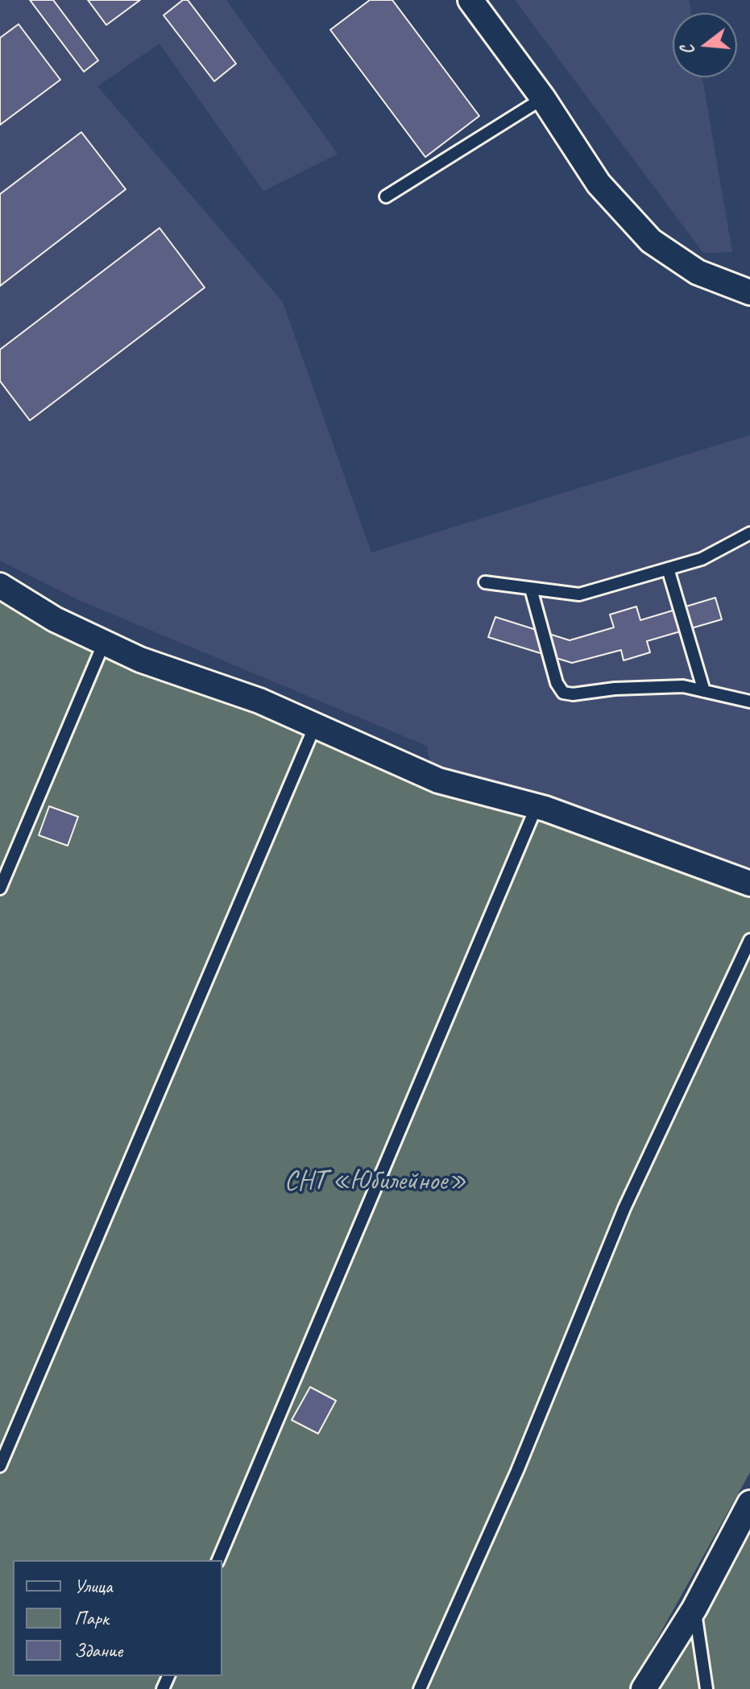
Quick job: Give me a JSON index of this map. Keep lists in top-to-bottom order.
{
  "parks": ["СНТ «Юбилейное»"],
  "legend": ["Улица", "Парк", "Здание"],
  "north": "left"
}
